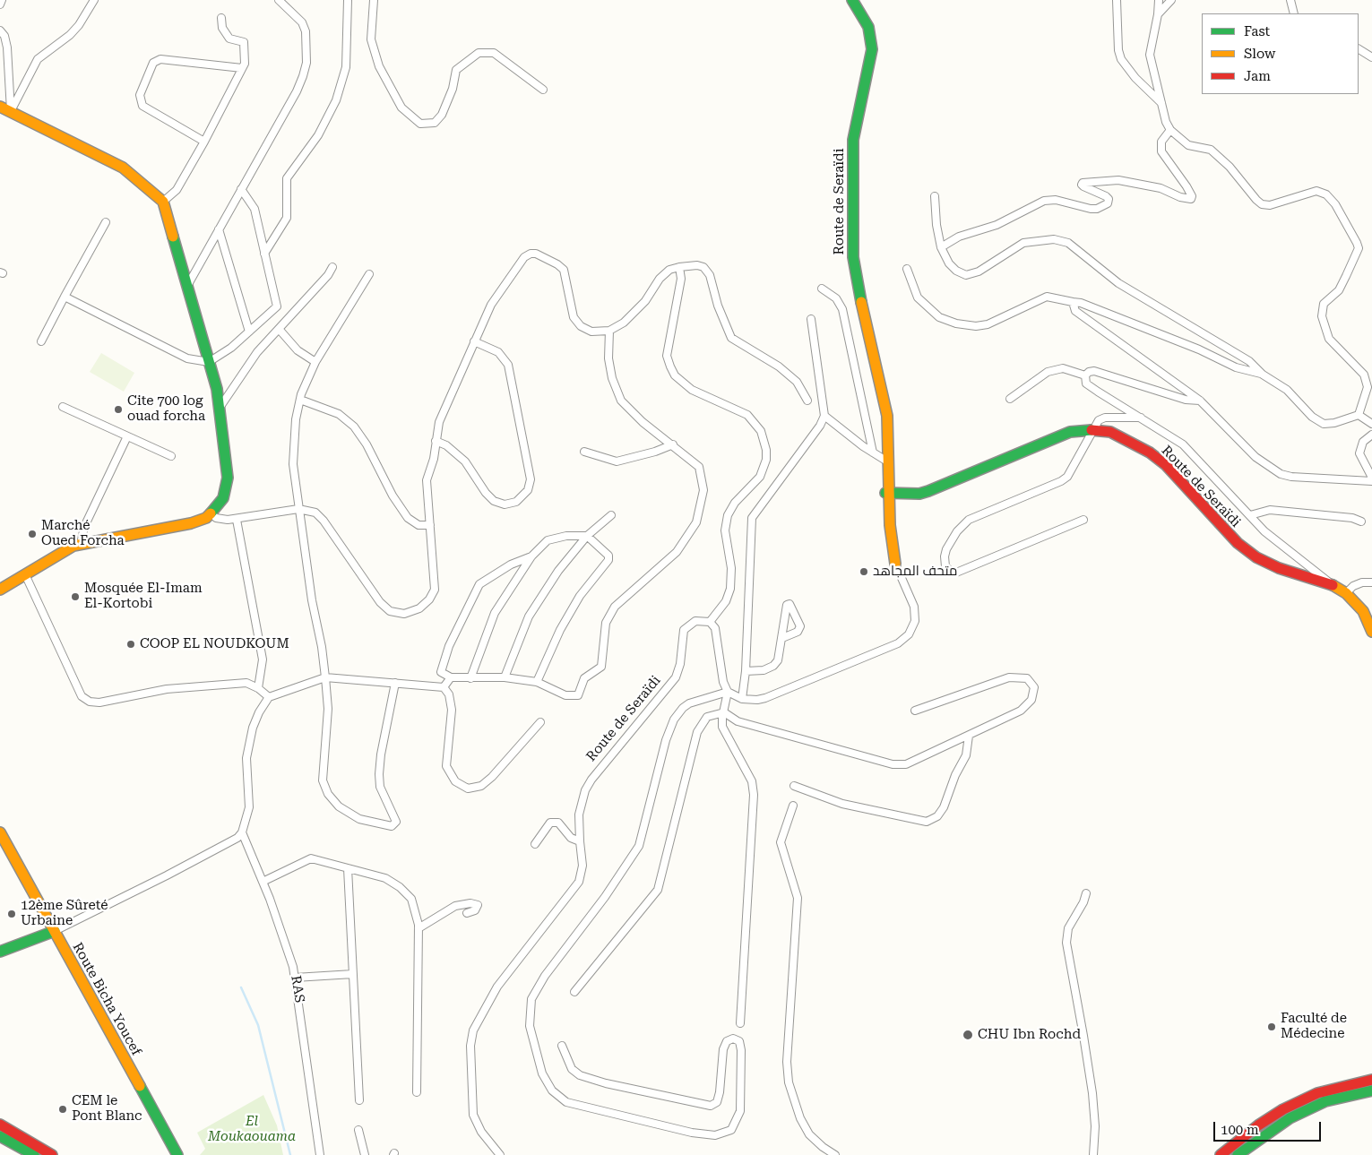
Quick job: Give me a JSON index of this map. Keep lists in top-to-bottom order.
{
  "streets": {
    "main road": ["Route de Seraïdi", "Route Bicha Youcef"],
    "street": ["RAS"]
  },
  "parks": ["El Moukaouama"],
  "places": [
    "Cite 700 log ouad forcha",
    "Marché Oued Forcha",
    "متحف المجاهد",
    "Mosquée El-Imam El-Kortobi",
    "COOP EL NOUDKOUM",
    "12ème Sûreté Urbaine",
    "Faculté de Médecine",
    "CHU Ibn Rochd",
    "CEM le Pont Blanc"
  ],
  "legend": ["Fast", "Slow", "Jam"],
  "scale_bar": "100 m"
}
